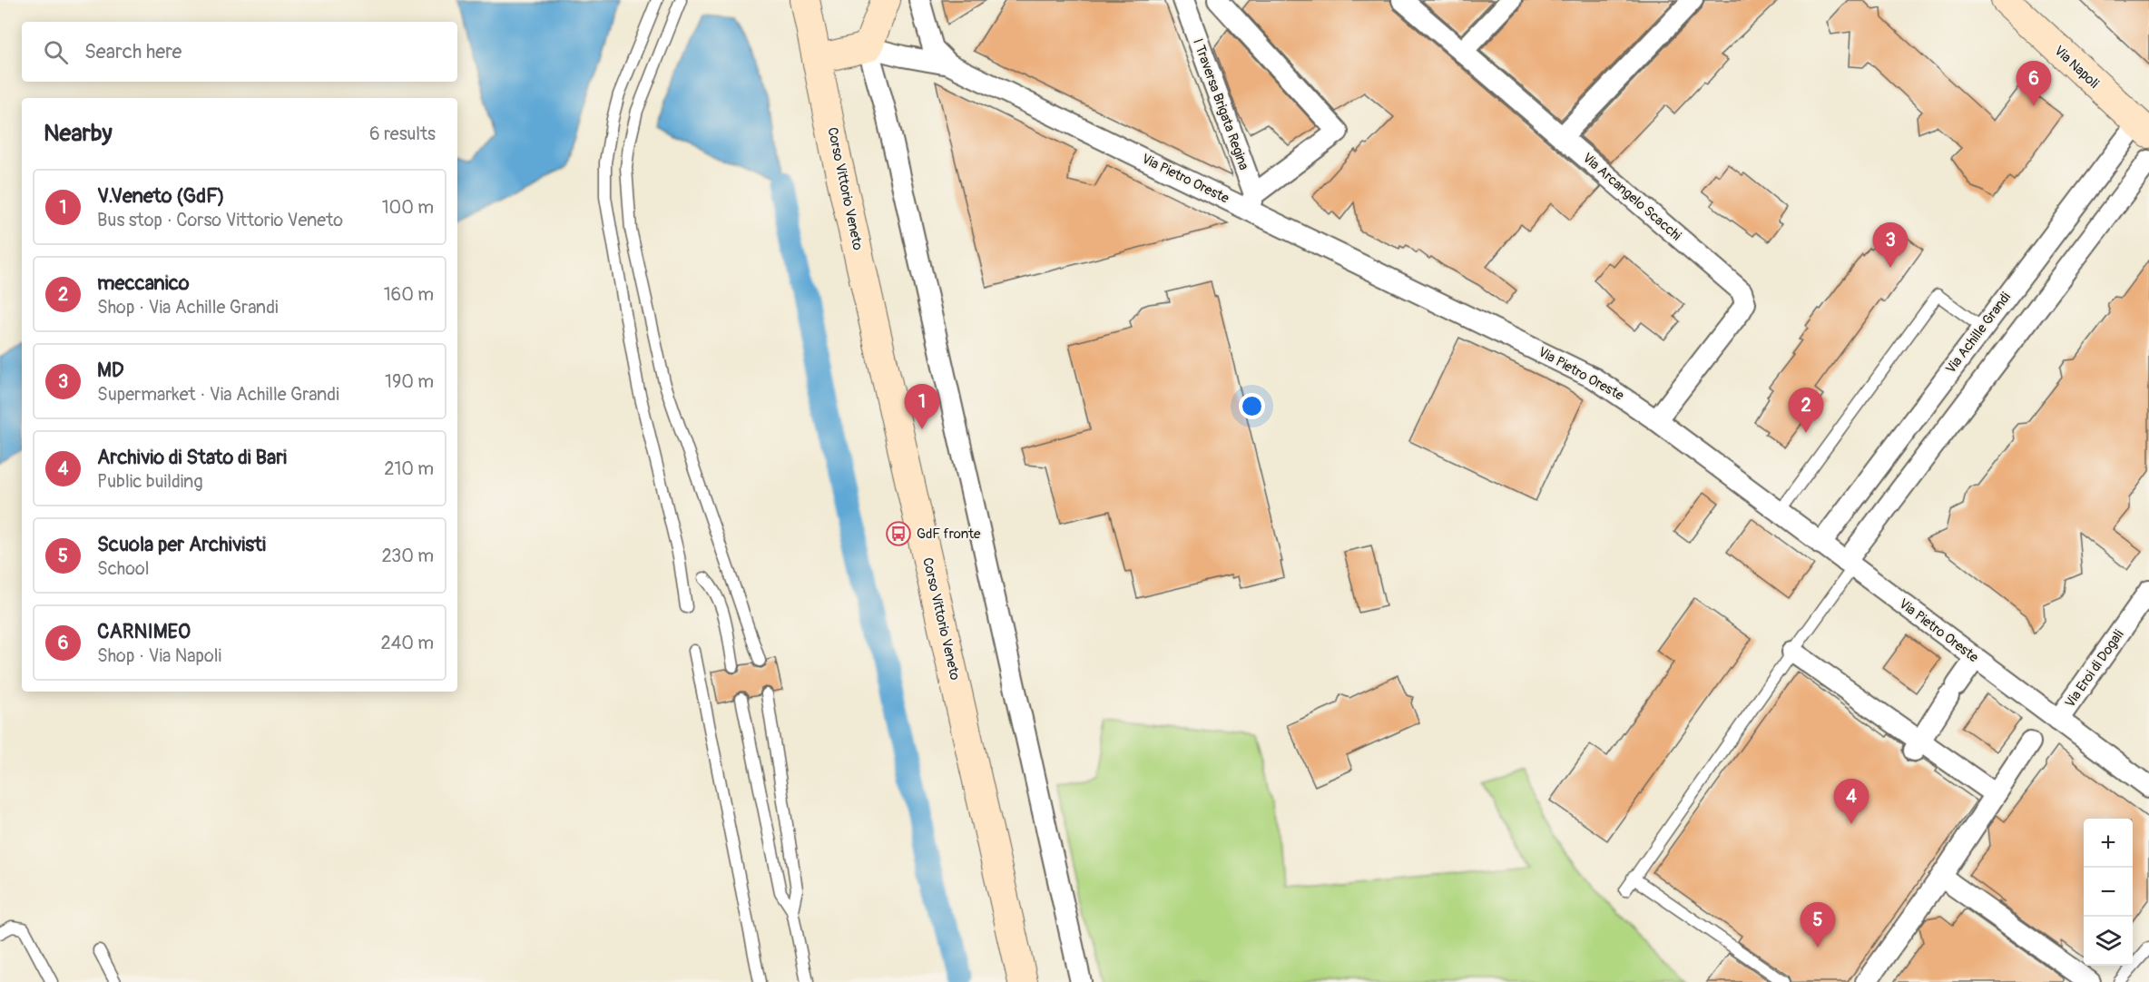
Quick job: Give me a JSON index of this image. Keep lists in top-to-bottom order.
{
  "streets": {
    "main road": ["Via Napoli", "Corso Vittorio Veneto"],
    "street": [
      "I Traversa Brigata Regina",
      "Via Pietro Oreste",
      "Via Arcangelo Scacchi",
      "Via Achille Grandi",
      "Via Eroi di Dogali"
    ]
  },
  "crossings": [
    ["Via Napoli", "Via Achille Grandi"],
    ["I Traversa Brigata Regina", "Via Pietro Oreste"],
    ["Via Pietro Oreste", "Via Arcangelo Scacchi"],
    ["Via Pietro Oreste", "Via Achille Grandi"],
    ["Via Pietro Oreste", "Via Eroi di Dogali"]
  ],
  "places": {
    "bus stop": ["GdF fronte"]
  },
  "page": {
    "search": "Search here",
    "pins": [
      "6",
      "3",
      "1",
      "2",
      "4",
      "5"
    ],
    "heading": ["Nearby", "6 results"],
    "list": [
      {
        "mark": "1",
        "name": "V.Veneto (GdF)",
        "note": "Bus stop · Corso Vittorio Veneto",
        "value": "100 m"
      },
      {
        "mark": "2",
        "name": "meccanico",
        "note": "Shop · Via Achille Grandi",
        "value": "160 m"
      },
      {
        "mark": "3",
        "name": "MD",
        "note": "Supermarket · Via Achille Grandi",
        "value": "190 m"
      },
      {
        "mark": "4",
        "name": "Archivio di Stato di Bari",
        "note": "Public building",
        "value": "210 m"
      },
      {
        "mark": "5",
        "name": "Scuola per Archivisti",
        "note": "School",
        "value": "230 m"
      },
      {
        "mark": "6",
        "name": "CARNIMEO",
        "note": "Shop · Via Napoli",
        "value": "240 m"
      }
    ],
    "map_buttons": ["+", "−"]
  }
}
